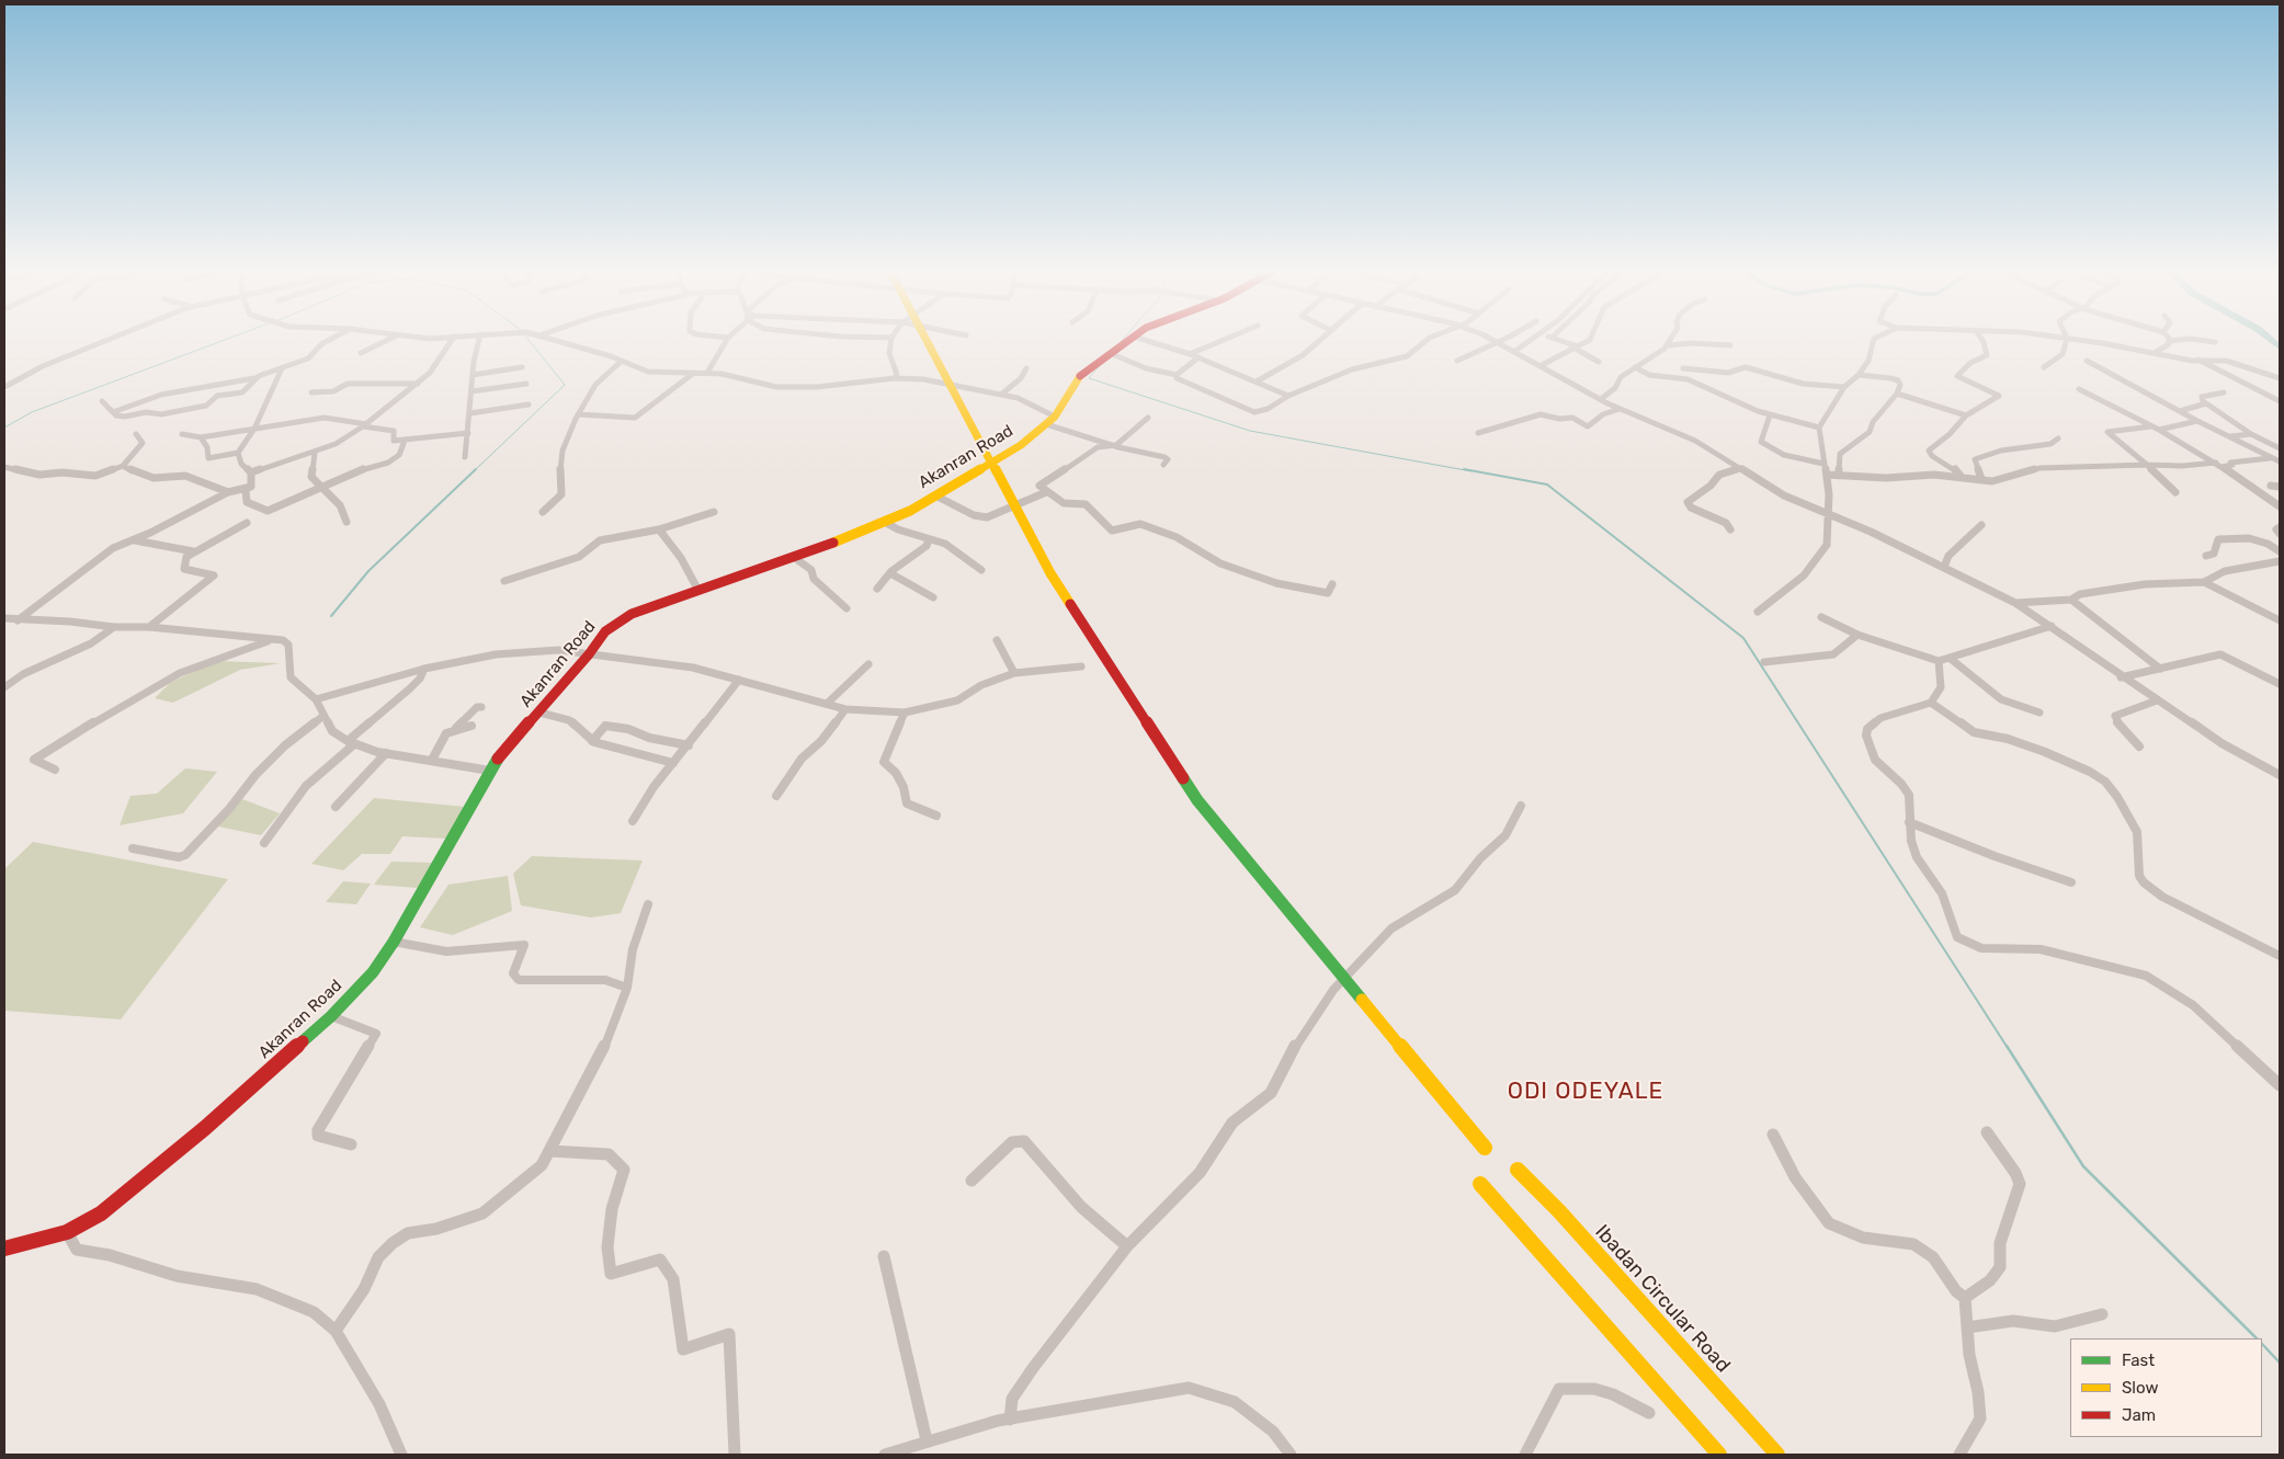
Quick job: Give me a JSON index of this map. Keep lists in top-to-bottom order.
{
  "streets": {
    "main road": ["Akanran Road", "Ibadan Circular Road"]
  },
  "districts": ["ODI ODEYALE"],
  "legend": ["Fast", "Slow", "Jam"]
}
